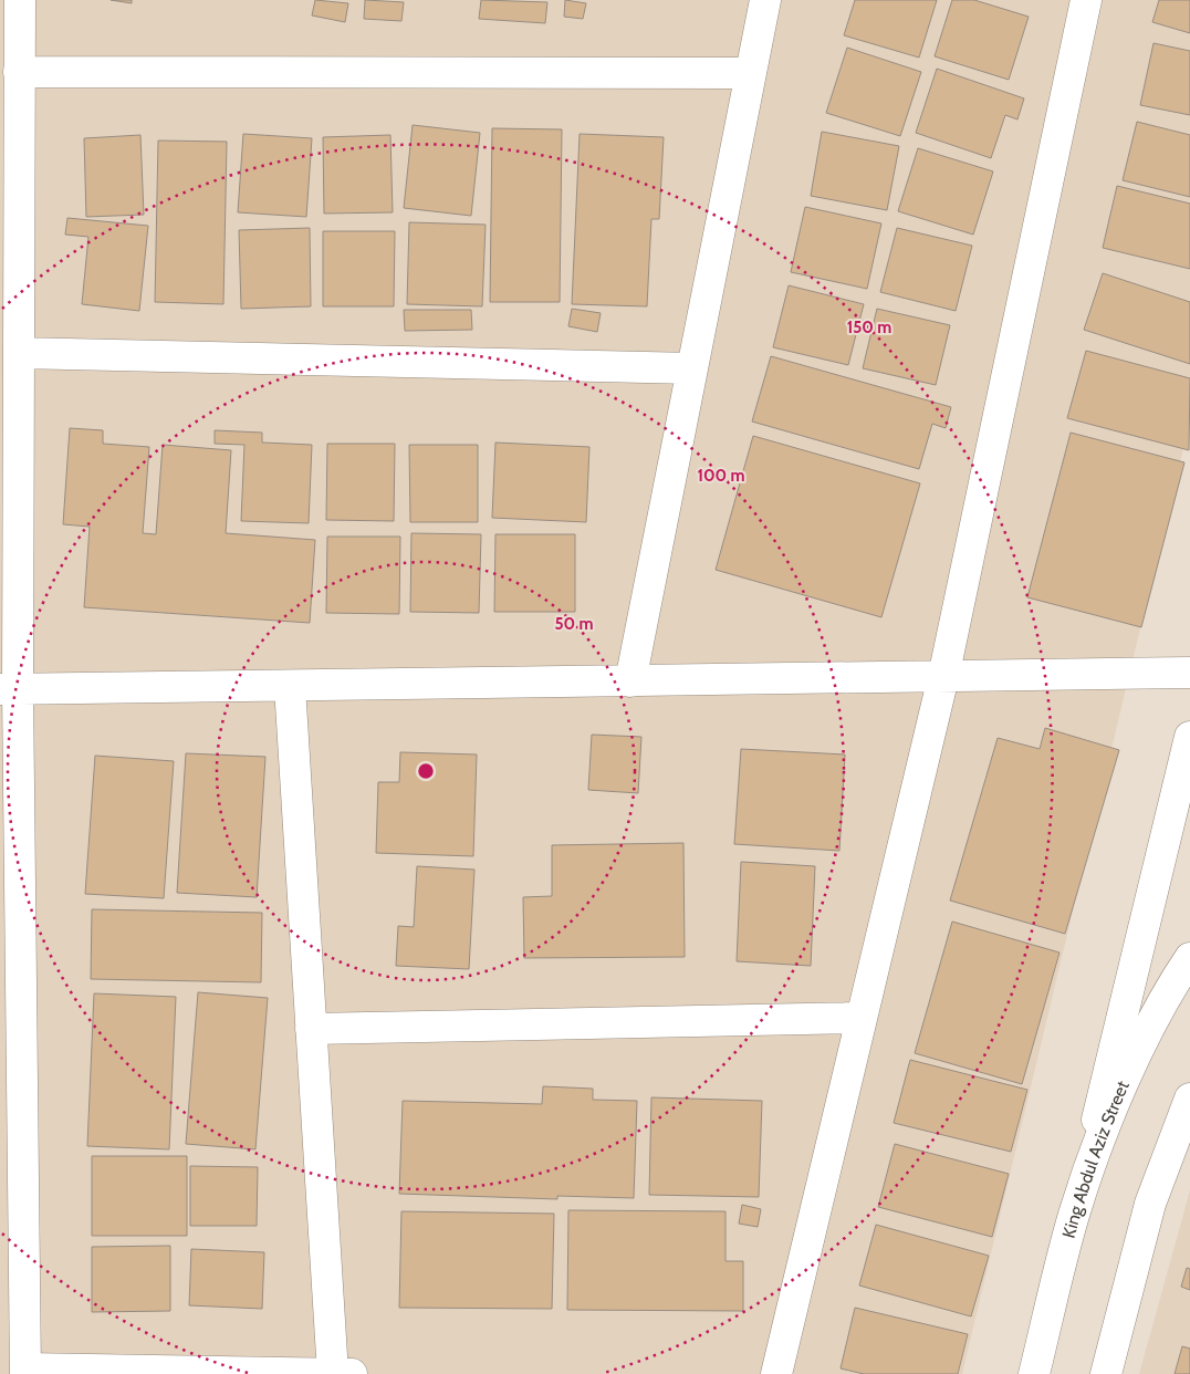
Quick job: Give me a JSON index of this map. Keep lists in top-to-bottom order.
{
  "streets": {
    "street": ["King Abdul Aziz Street"]
  },
  "rings": ["150 m", "100 m", "50 m"]
}
